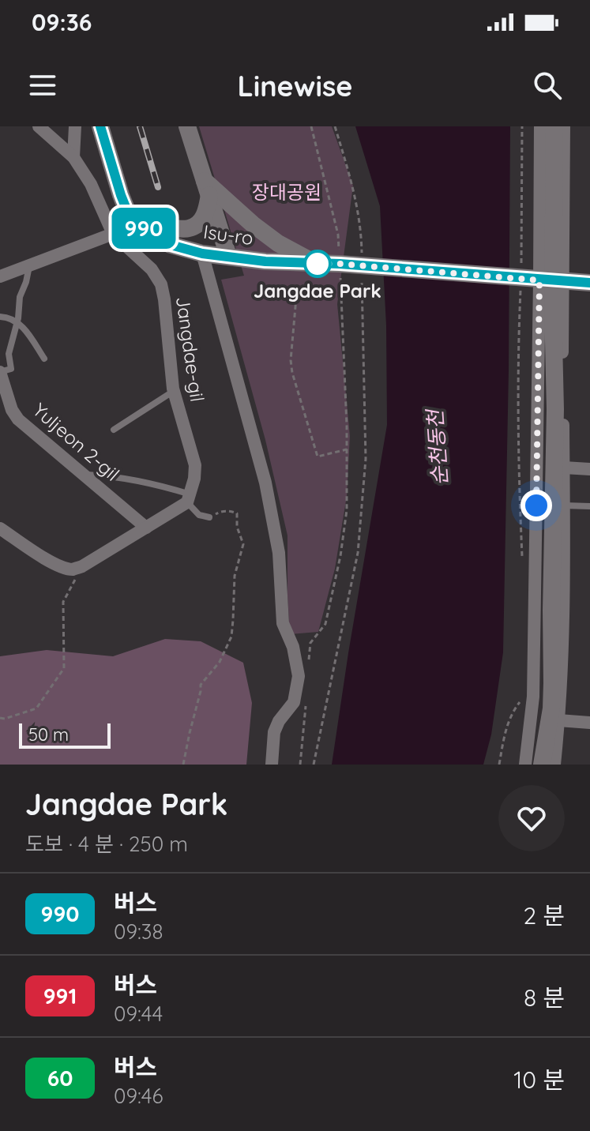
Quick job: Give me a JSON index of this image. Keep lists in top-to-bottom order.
{
  "streets": {
    "main road": ["Isu-ro"],
    "street": ["Jangdae-gil", "Yuljeon 2-gil"]
  },
  "water": ["순천동천"],
  "parks": ["장대공원"],
  "places": ["Jangdae Park"],
  "lines": ["bus line 990"],
  "scale_bar": "50 m",
  "page": {
    "status": "09:36",
    "header": "Linewise",
    "on_map": "990",
    "scale": "50 m",
    "heading": ["Jangdae Park", "도보 · 4 분 · 250 m"],
    "list": [
      {
        "mark": "990",
        "name": "버스",
        "note": "09:38",
        "value": "2 분"
      },
      {
        "mark": "991",
        "name": "버스",
        "note": "09:44",
        "value": "8 분"
      },
      {
        "mark": "60",
        "name": "버스",
        "note": "09:46",
        "value": "10 분"
      }
    ]
  }
}
